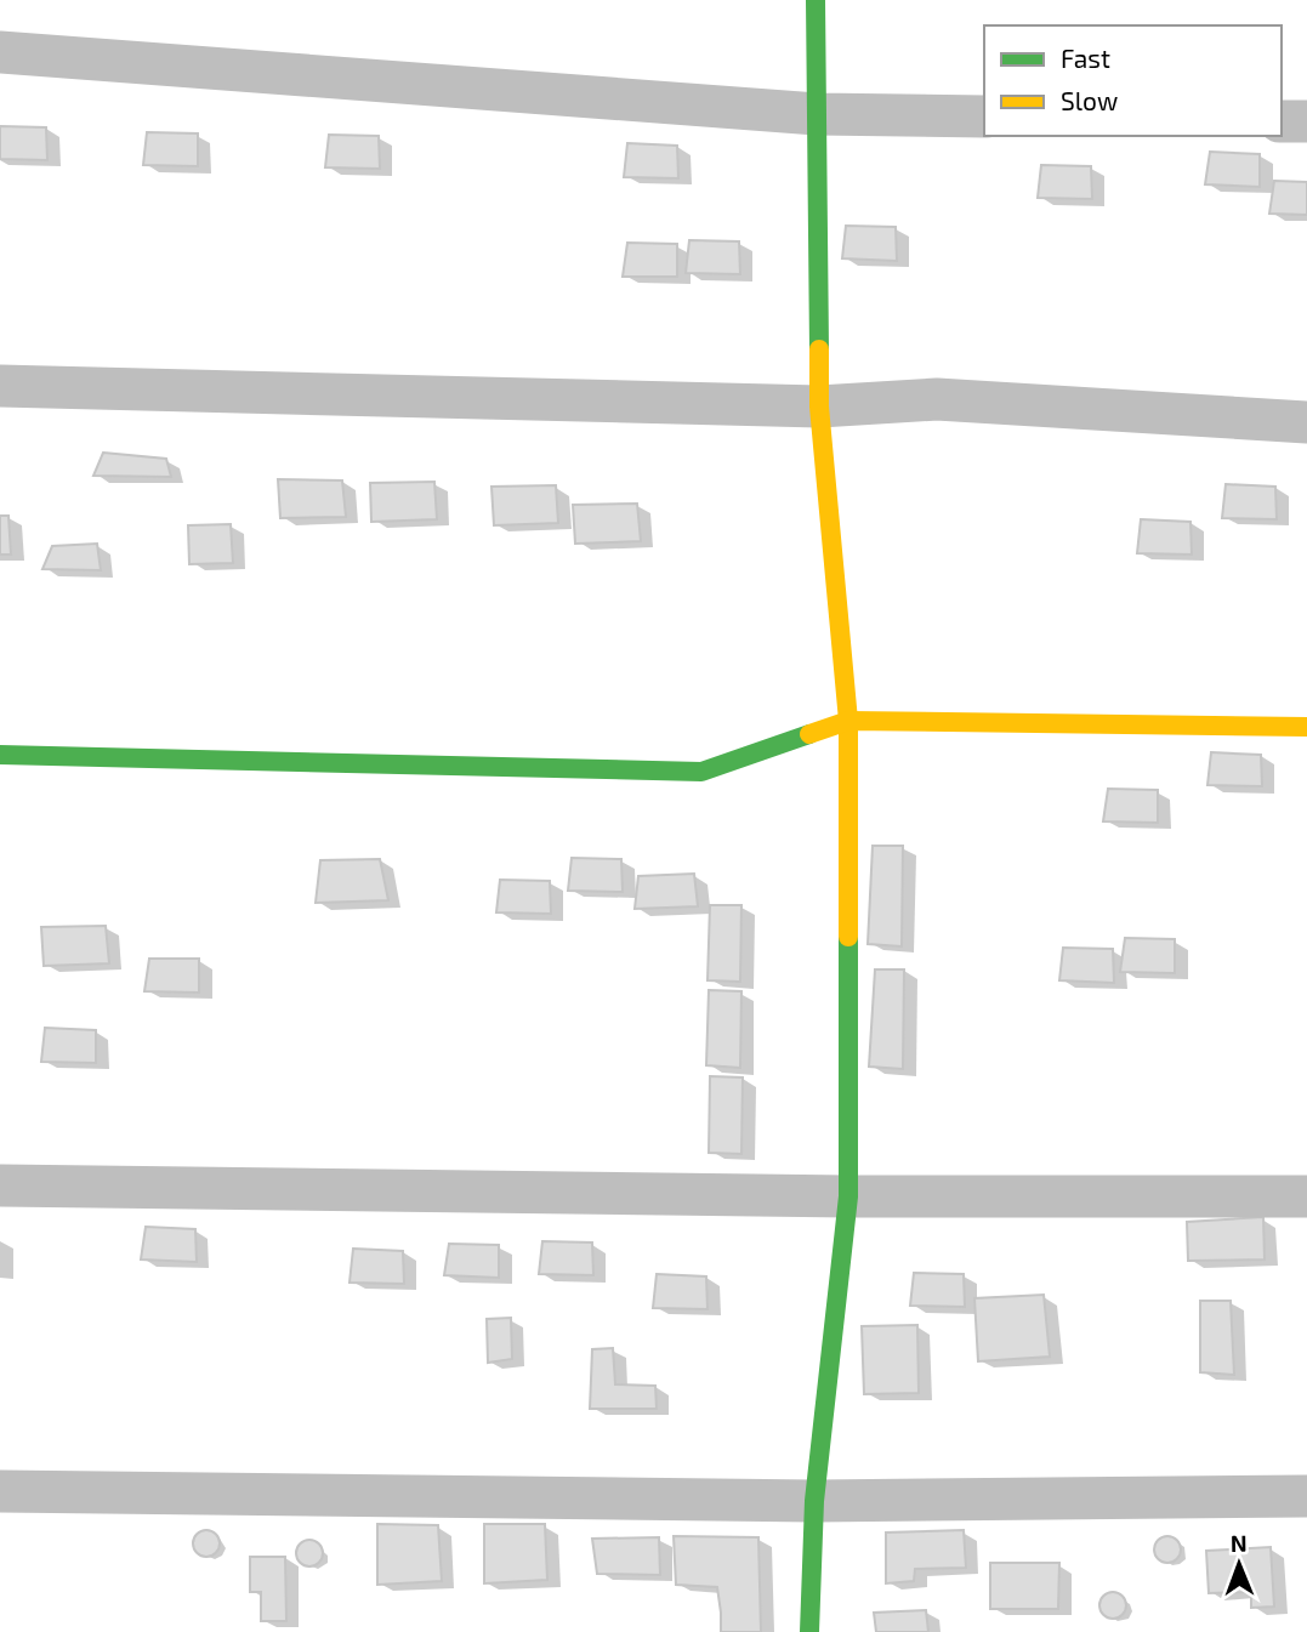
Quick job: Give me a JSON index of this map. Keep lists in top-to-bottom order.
{
  "legend": ["Fast", "Slow"],
  "north": "top"
}
